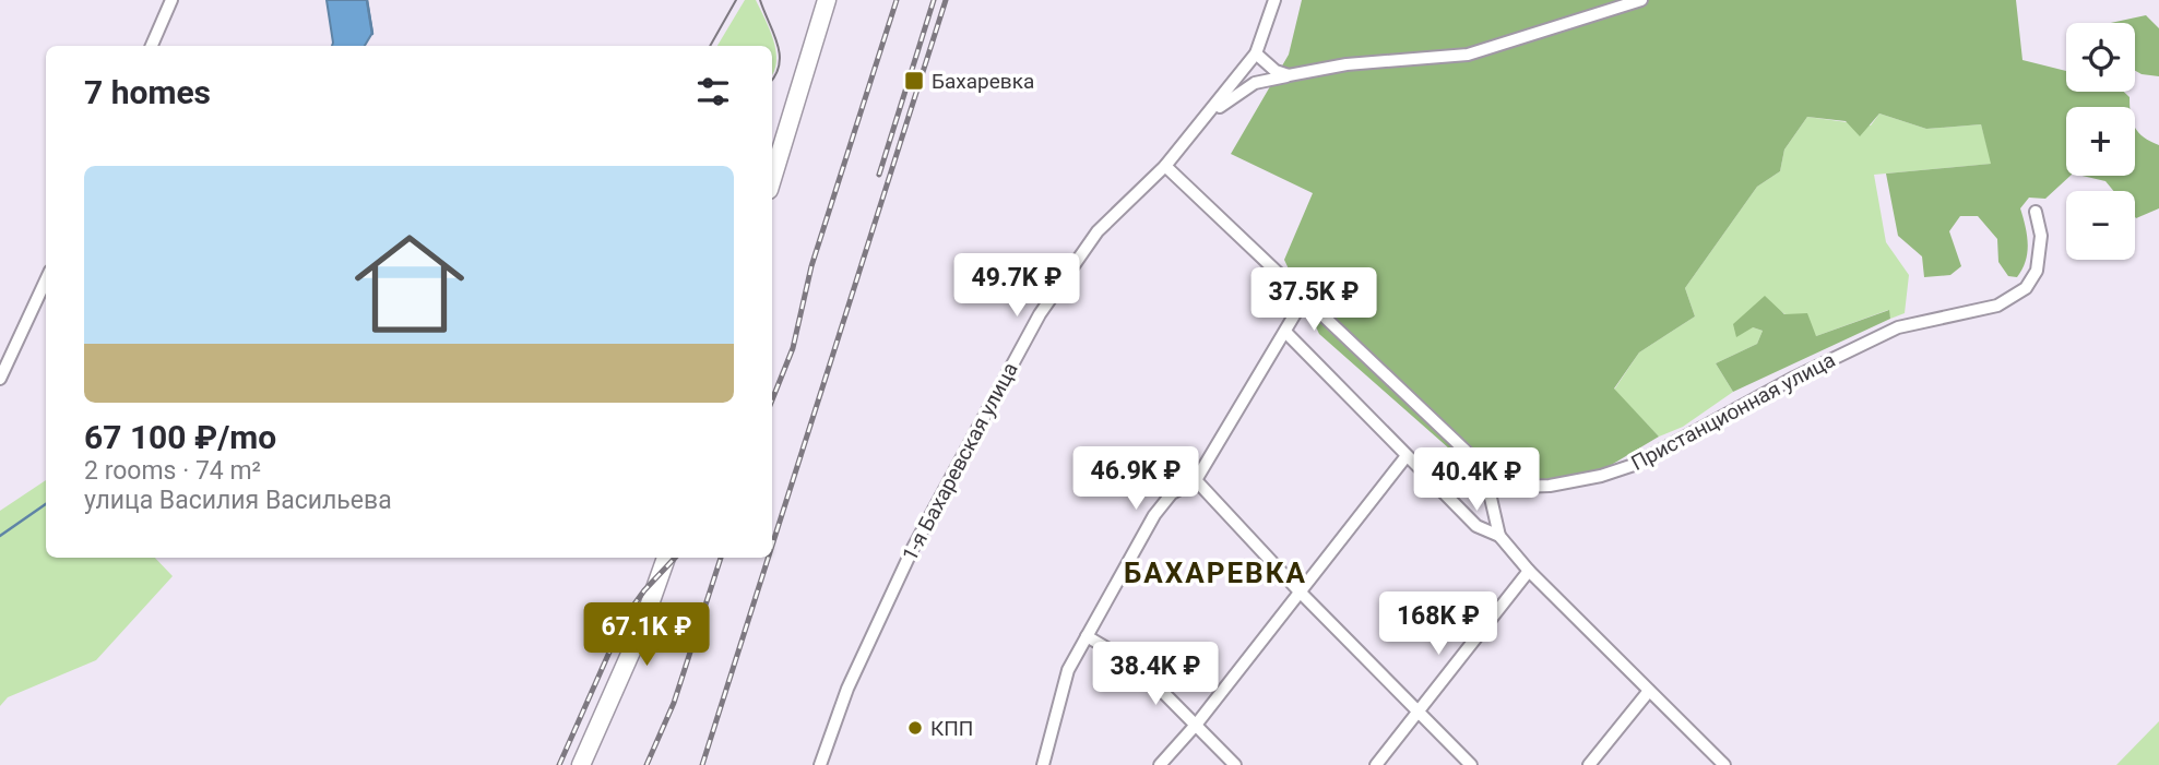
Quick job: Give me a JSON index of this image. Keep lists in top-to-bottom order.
{
  "streets": {
    "street": ["Пристанционная улица", "1-я Бахаревская улица"]
  },
  "districts": ["БАХАРЕВКА"],
  "places": {
    "transit": ["Бахаревка"],
    "other": ["КПП"]
  },
  "page": {
    "map_buttons": ["+", "−"],
    "heading": "7 homes",
    "list": [
      {
        "name": "67 100 ₽/mo",
        "note": "2 rooms · 74 m² · улица Василия Васильева"
      }
    ],
    "price": [
      "49.7K ₽",
      "37.5K ₽",
      "46.9K ₽",
      "40.4K ₽",
      "168K ₽",
      "67.1K ₽",
      "38.4K ₽"
    ]
  }
}
